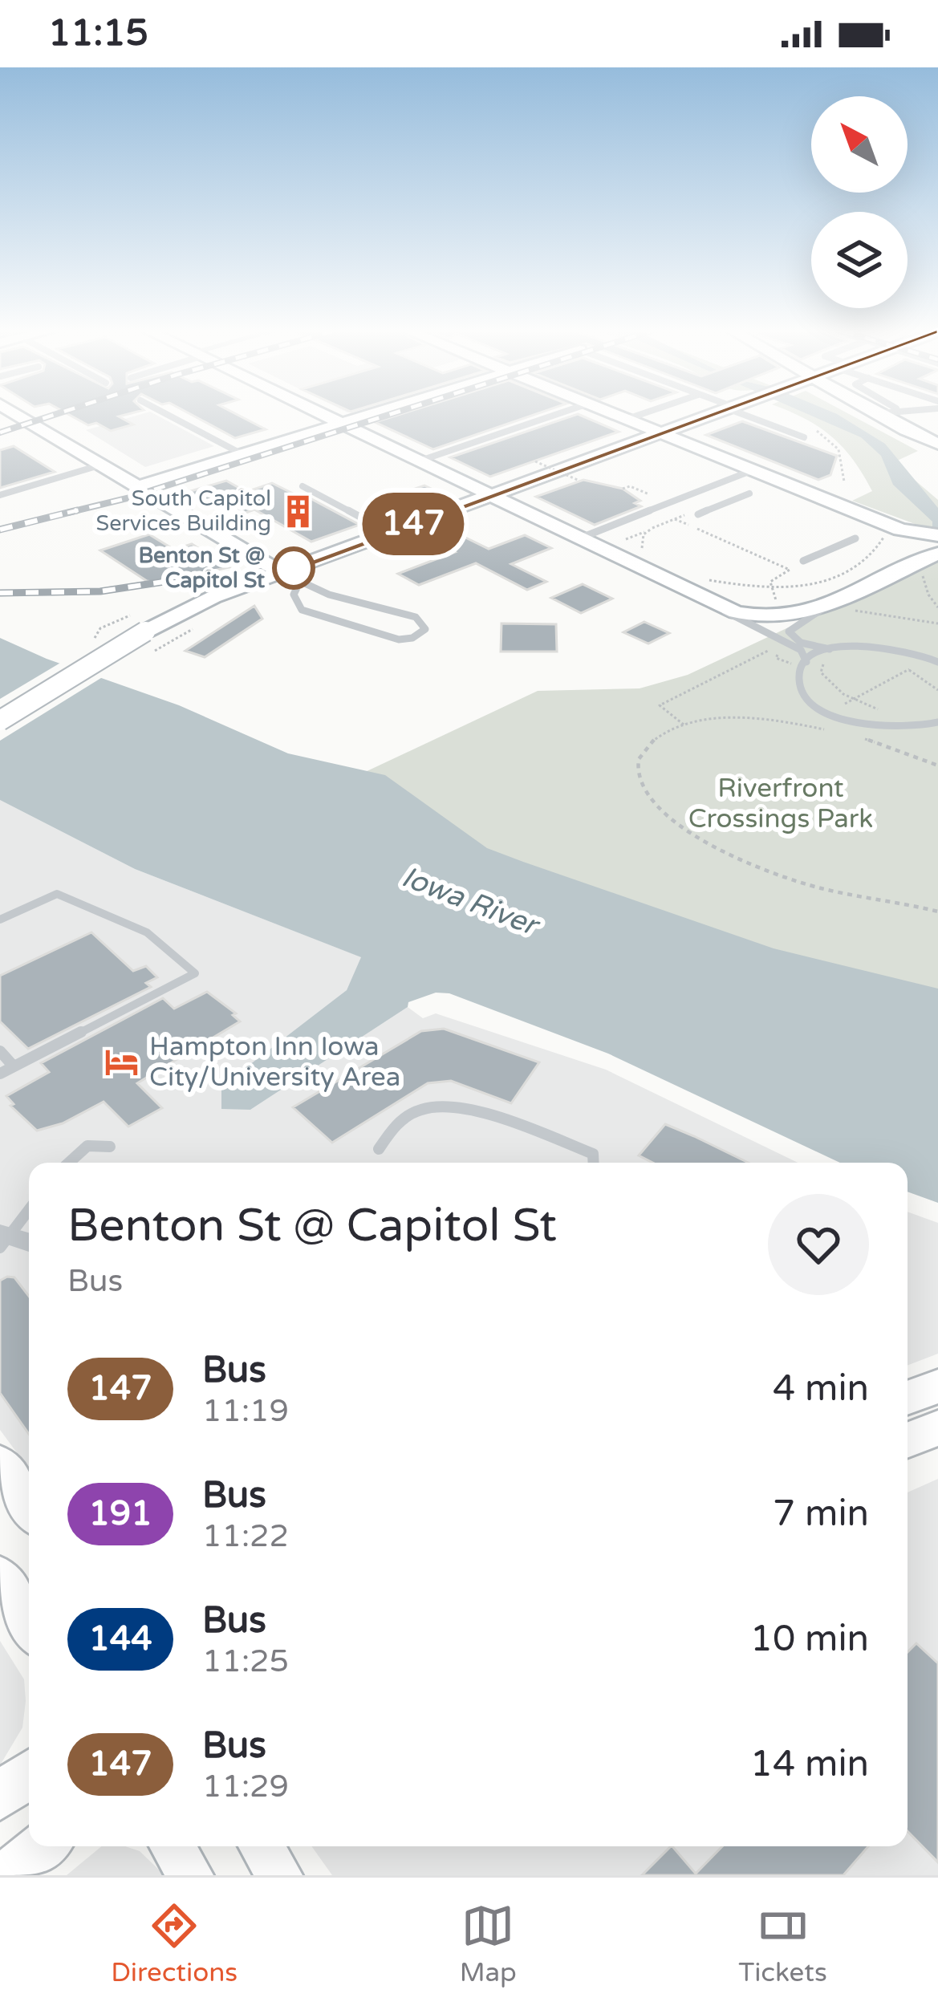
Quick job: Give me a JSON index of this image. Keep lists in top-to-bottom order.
{
  "water": ["Iowa River"],
  "parks": ["Riverfront Crossings Park"],
  "places": {
    "building": ["South Capitol Services Building"],
    "other": ["Benton St @ Capitol St"],
    "hotel": ["Hampton Inn Iowa City/University Area"]
  },
  "lines": ["bus line 147"],
  "north": "top left",
  "page": {
    "status": "11:15",
    "on_map": "147",
    "heading": ["Benton St @ Capitol St", "Bus"],
    "list": [
      {
        "mark": "147",
        "name": "Bus",
        "note": "11:19",
        "value": "4 min"
      },
      {
        "mark": "191",
        "name": "Bus",
        "note": "11:22",
        "value": "7 min"
      },
      {
        "mark": "144",
        "name": "Bus",
        "note": "11:25",
        "value": "10 min"
      },
      {
        "mark": "147",
        "name": "Bus",
        "note": "11:29",
        "value": "14 min"
      }
    ],
    "tabs": ["Directions", "Map", "Tickets"]
  }
}
